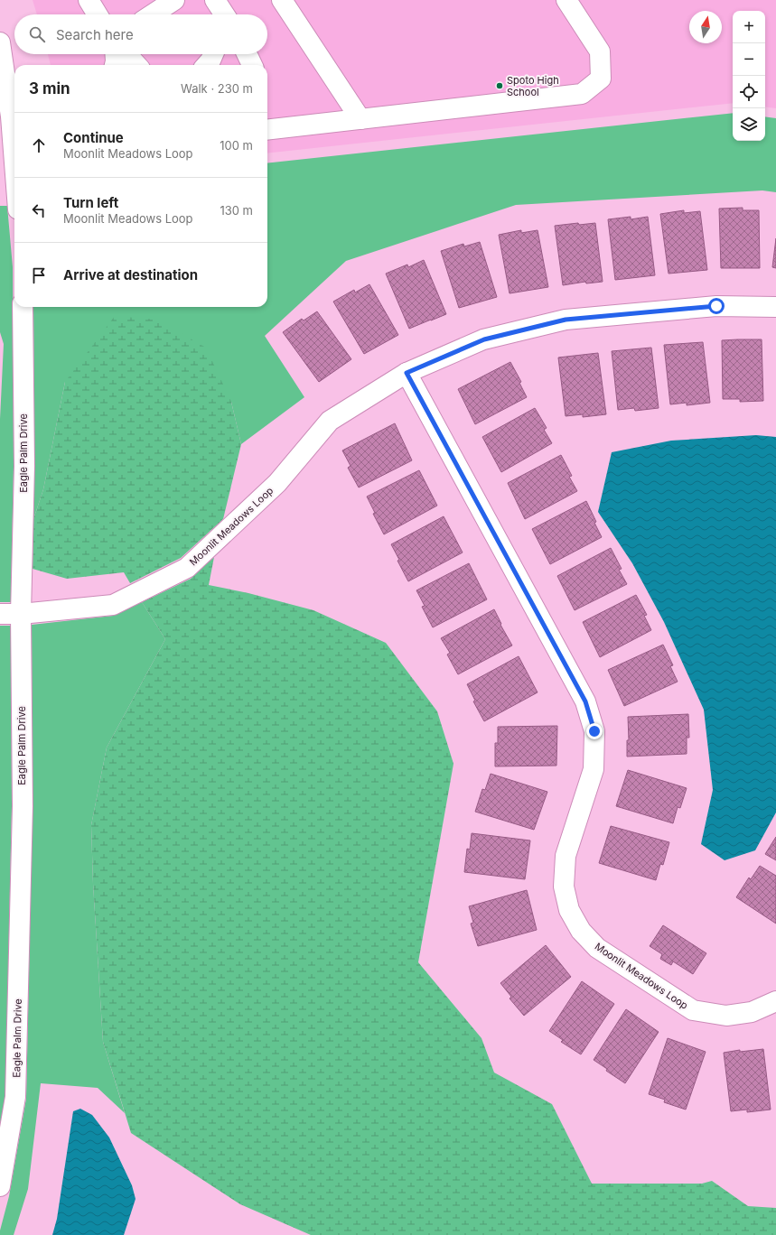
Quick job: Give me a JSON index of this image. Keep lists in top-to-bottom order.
{
  "streets": {
    "street": ["Eagle Palm Drive", "Moonlit Meadows Loop"]
  },
  "crossings": [
    ["Eagle Palm Drive", "Moonlit Meadows Loop"]
  ],
  "places": ["Spoto High School"],
  "north": "top",
  "page": {
    "map_buttons": ["+", "−"],
    "search": "Search here",
    "heading": ["3 min", "Walk · 230 m"],
    "list": [
      ["Continue", "Moonlit Meadows Loop", "100 m"],
      ["Turn left", "Moonlit Meadows Loop", "130 m"],
      "Arrive at destination"
    ]
  }
}
